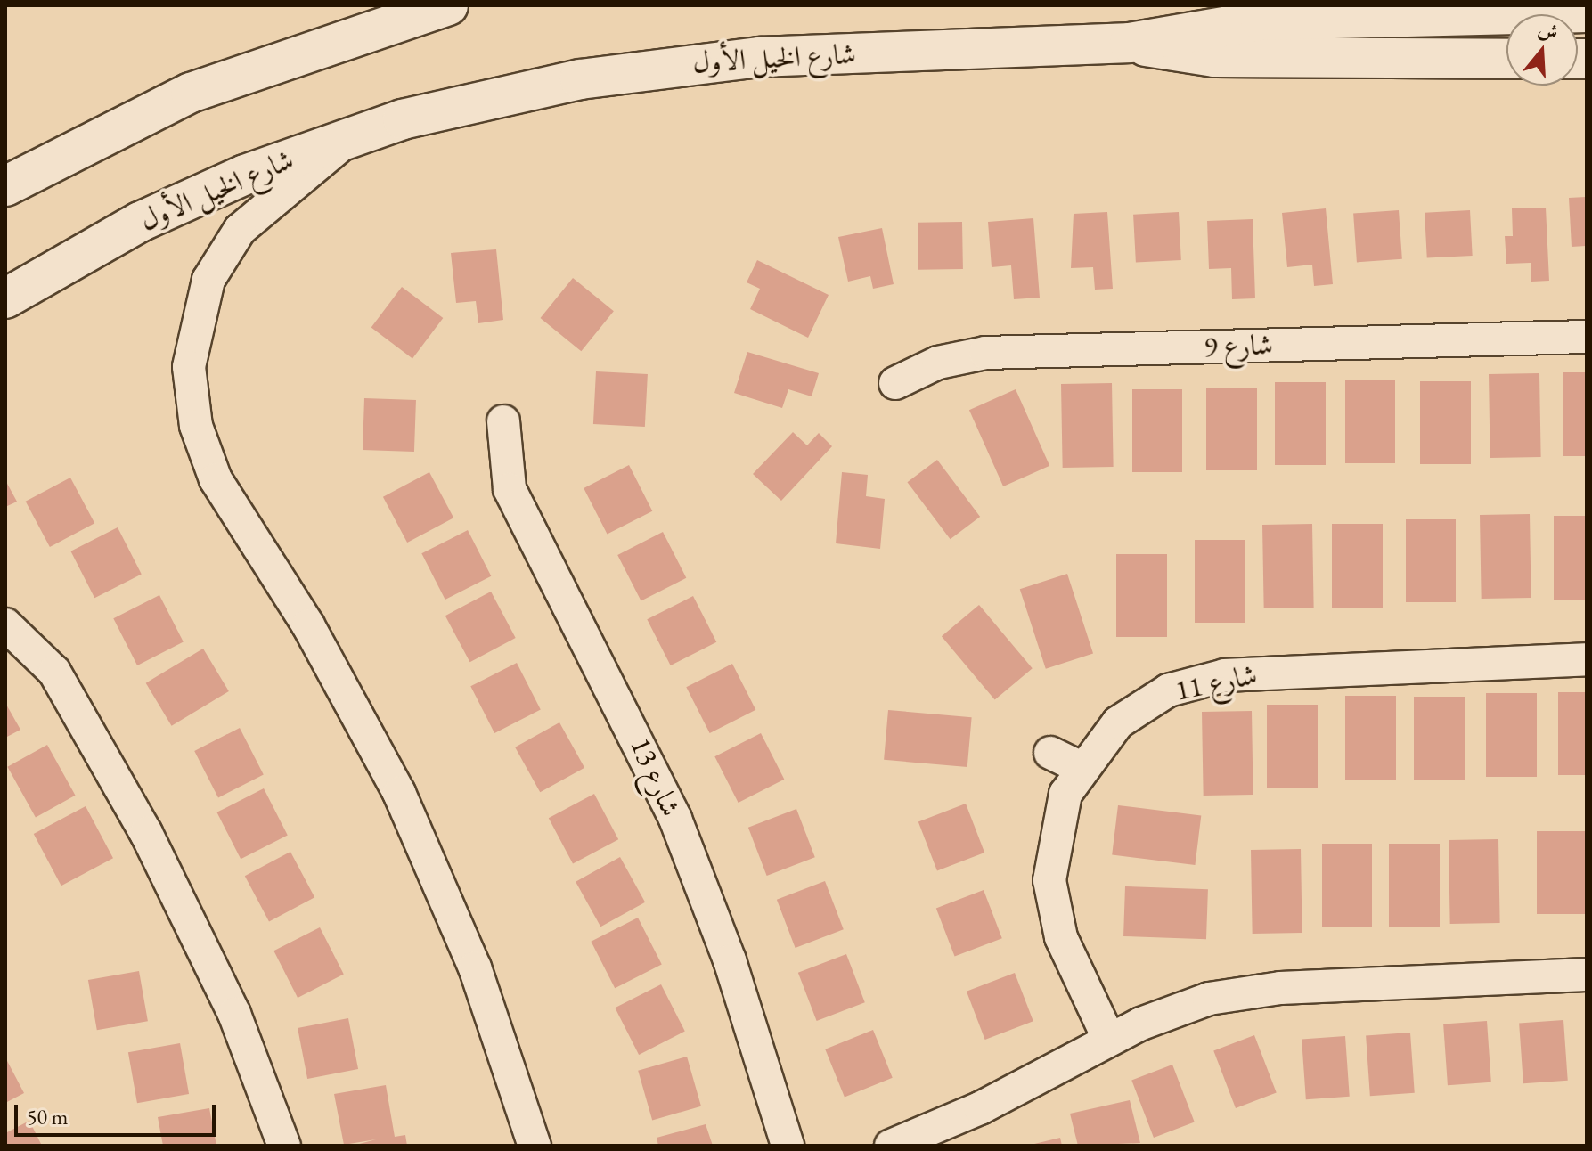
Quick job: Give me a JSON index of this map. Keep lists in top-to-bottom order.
{
  "streets": {
    "main road": ["شارع الخيل الأول"],
    "street": ["شارع 9", "شارع 11", "شارع 13"]
  },
  "scale_bar": "50 m",
  "north": "top"
}
